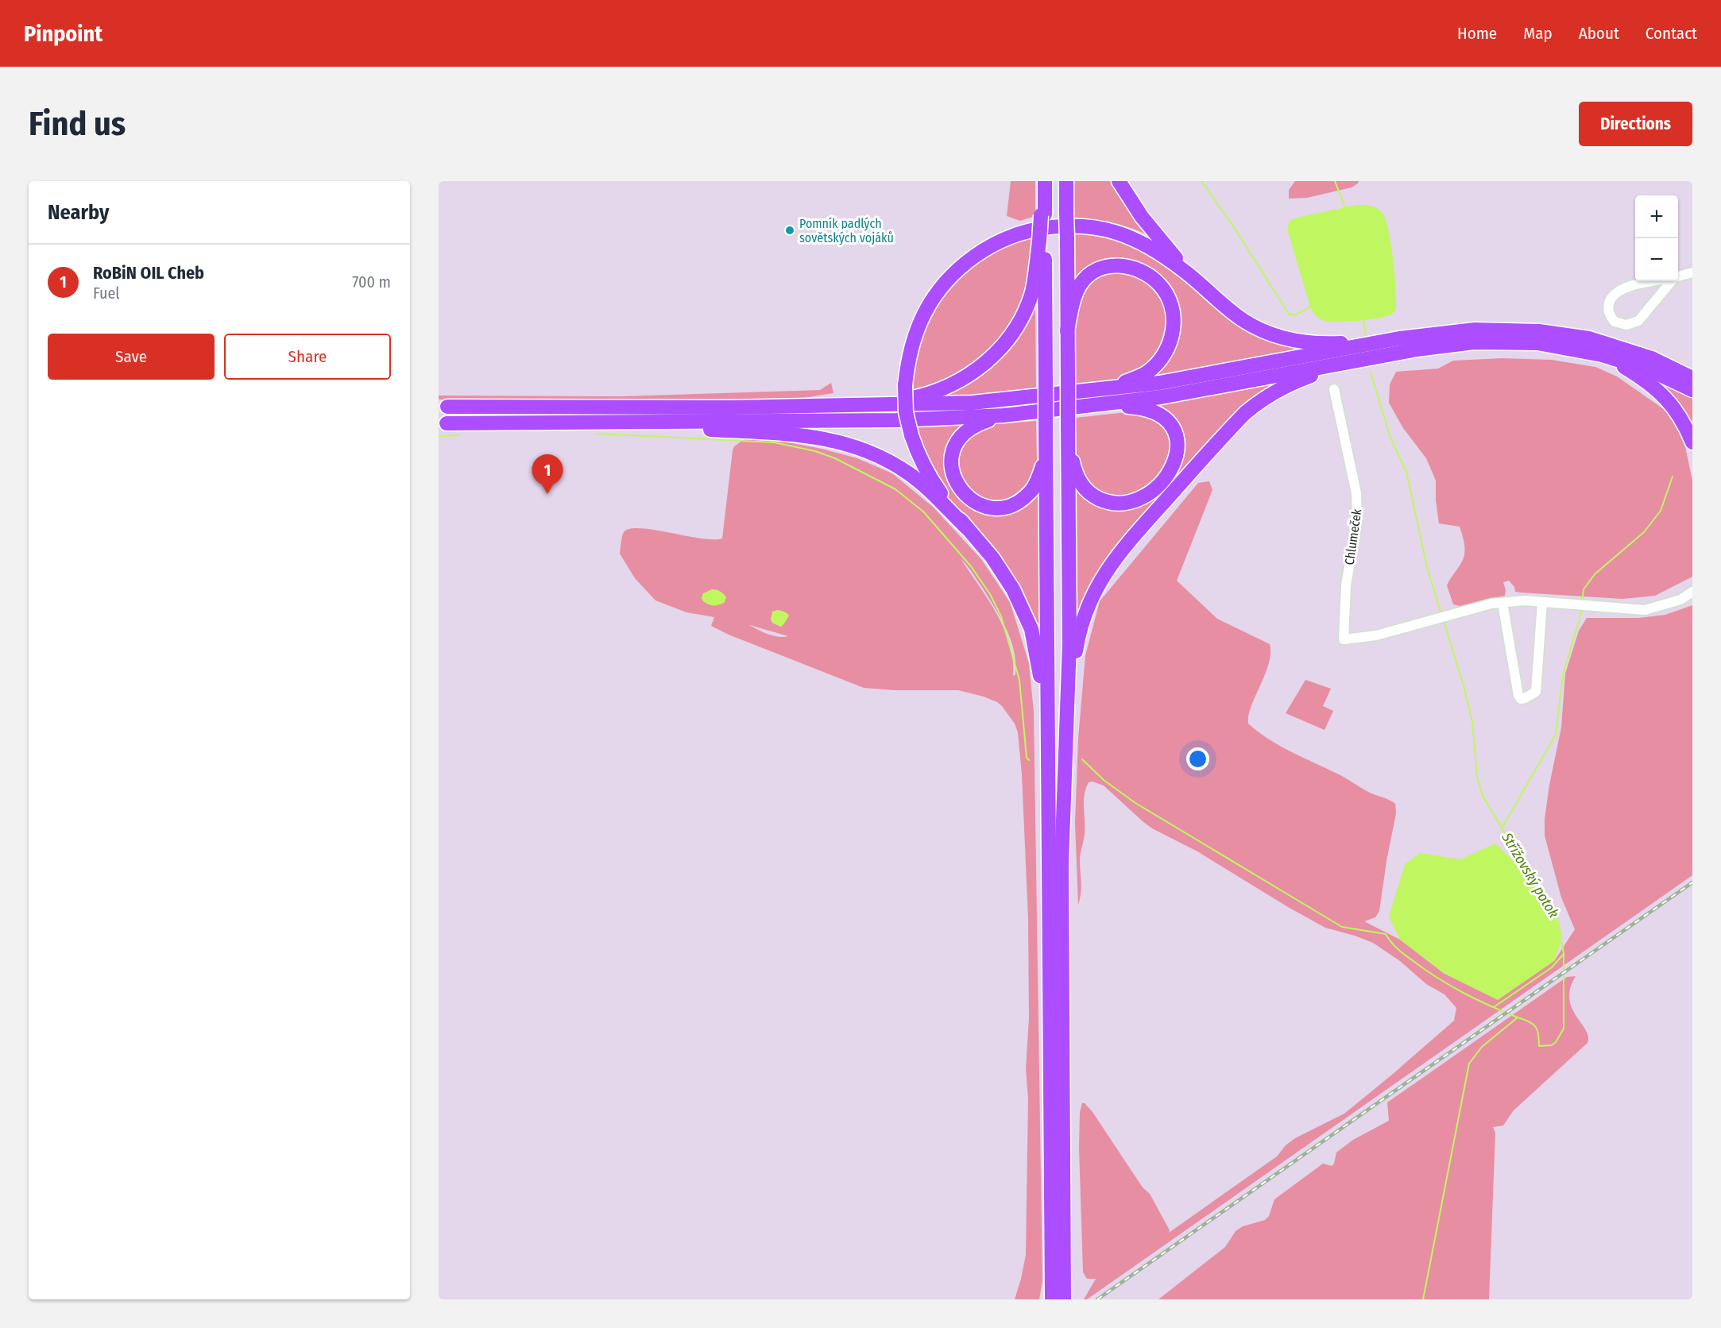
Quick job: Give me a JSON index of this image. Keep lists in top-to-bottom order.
{
  "streets": {
    "street": ["Chlumeček"]
  },
  "water": ["Střížovský potok"],
  "places": ["Pomník padlých sovětských vojáků"],
  "page": {
    "header": "Pinpoint",
    "nav": [
      "Home",
      "Map",
      "About",
      "Contact"
    ],
    "buttons": [
      "Directions",
      ["Save", "Share"]
    ],
    "title": "Find us",
    "heading": "Nearby",
    "map_buttons": ["+", "−"],
    "list": [
      {
        "mark": "1",
        "name": "RoBiN OIL Cheb",
        "note": "Fuel",
        "value": "700 m"
      }
    ],
    "pins": "1"
  }
}
